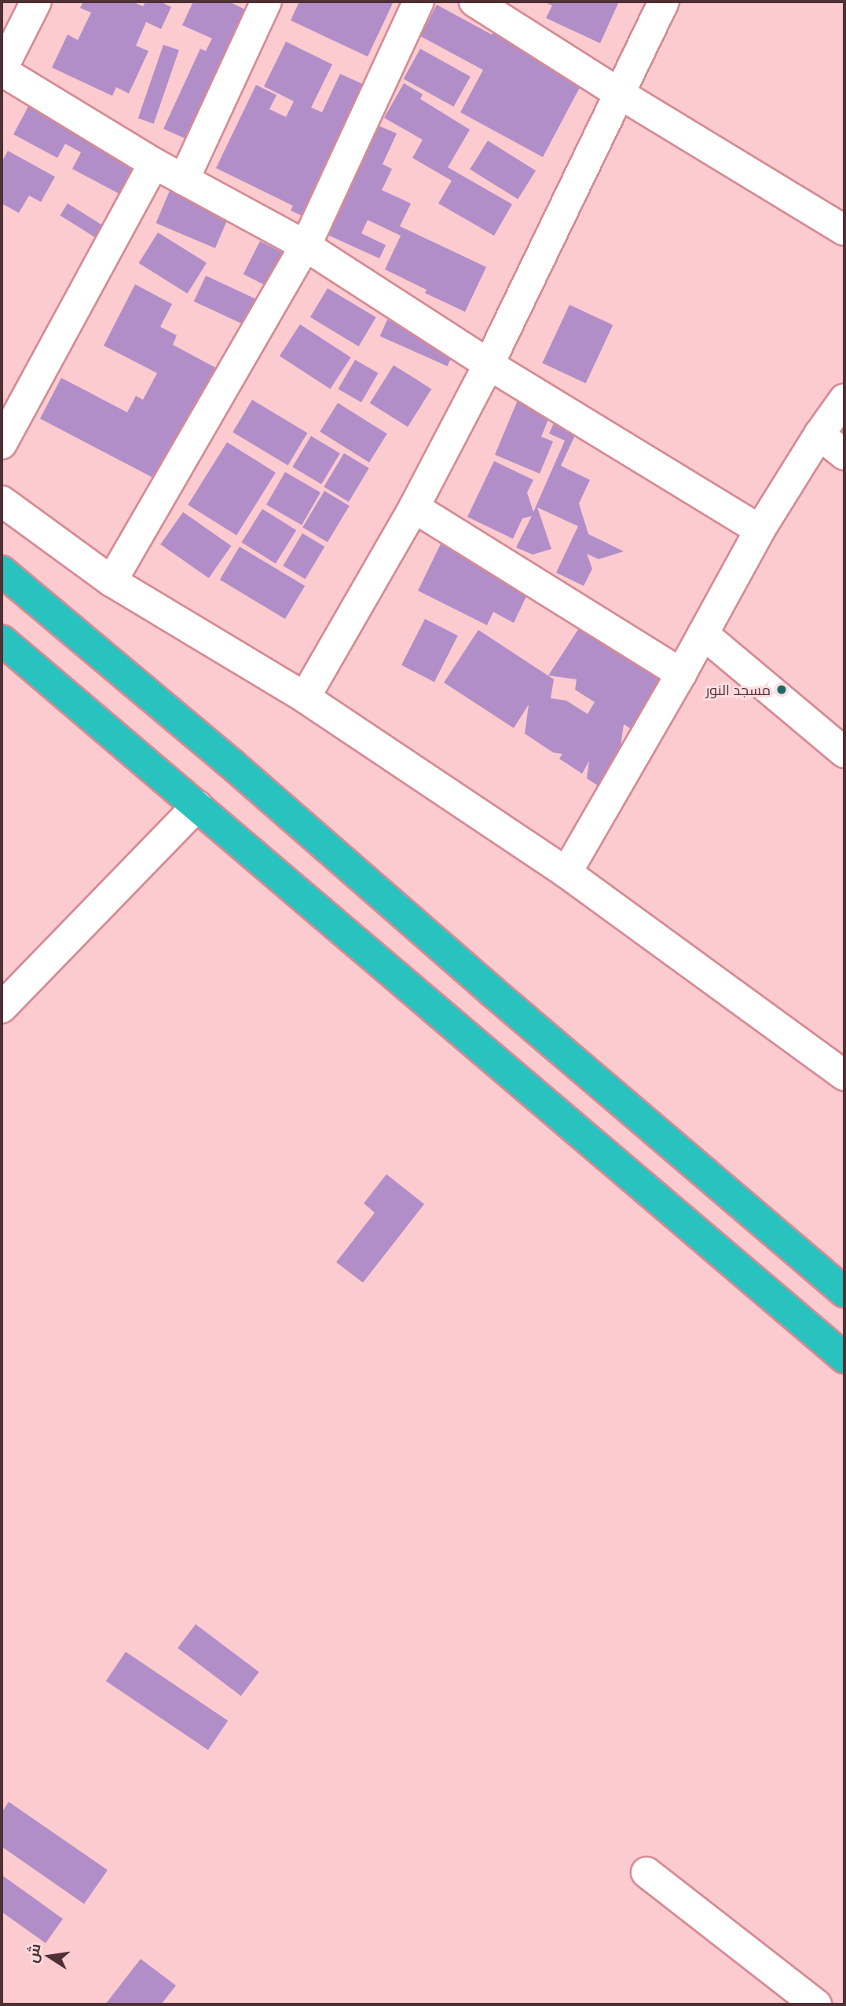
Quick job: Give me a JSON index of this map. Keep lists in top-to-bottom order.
{
  "places": ["مسجد النور"],
  "north": "left"
}
